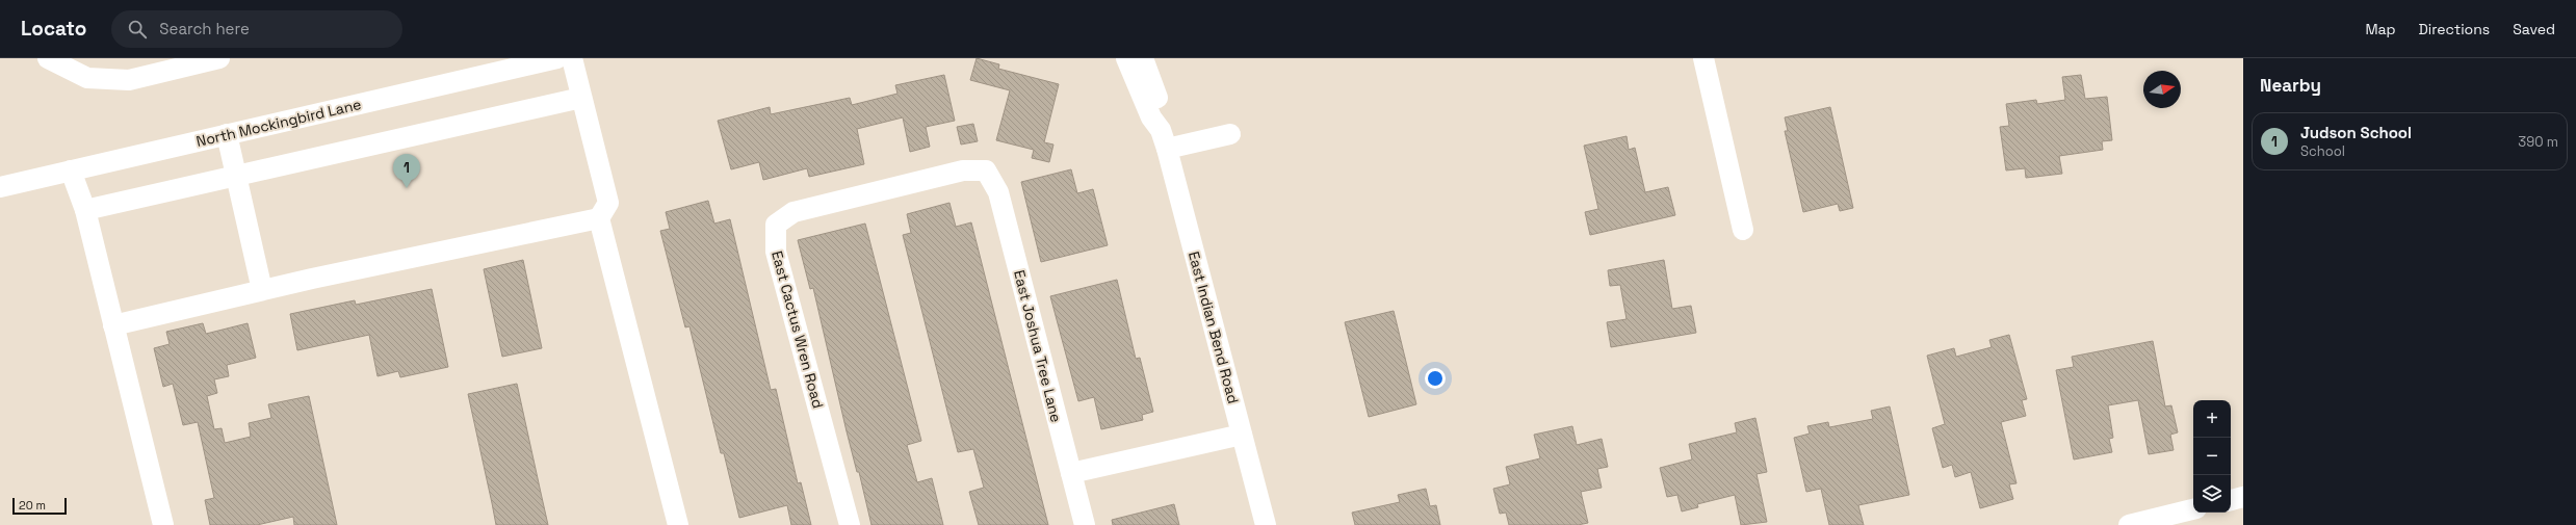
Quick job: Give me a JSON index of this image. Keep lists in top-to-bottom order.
{
  "streets": {
    "street": [
      "North Mockingbird Lane",
      "East Indian Bend Road",
      "East Cactus Wren Road",
      "East Joshua Tree Lane"
    ]
  },
  "crossings": [
    ["East Cactus Wren Road", "East Joshua Tree Lane"]
  ],
  "scale_bar": "20 m",
  "north": "right",
  "page": {
    "header": "Locato",
    "search": "Search here",
    "nav": ["Map", "Directions", "Saved"],
    "heading": "Nearby",
    "list": [
      {
        "mark": "1",
        "name": "Judson School",
        "note": "School",
        "value": "390 m"
      }
    ],
    "pins": "1",
    "map_buttons": ["+", "−"],
    "scale": "20 m"
  }
}
